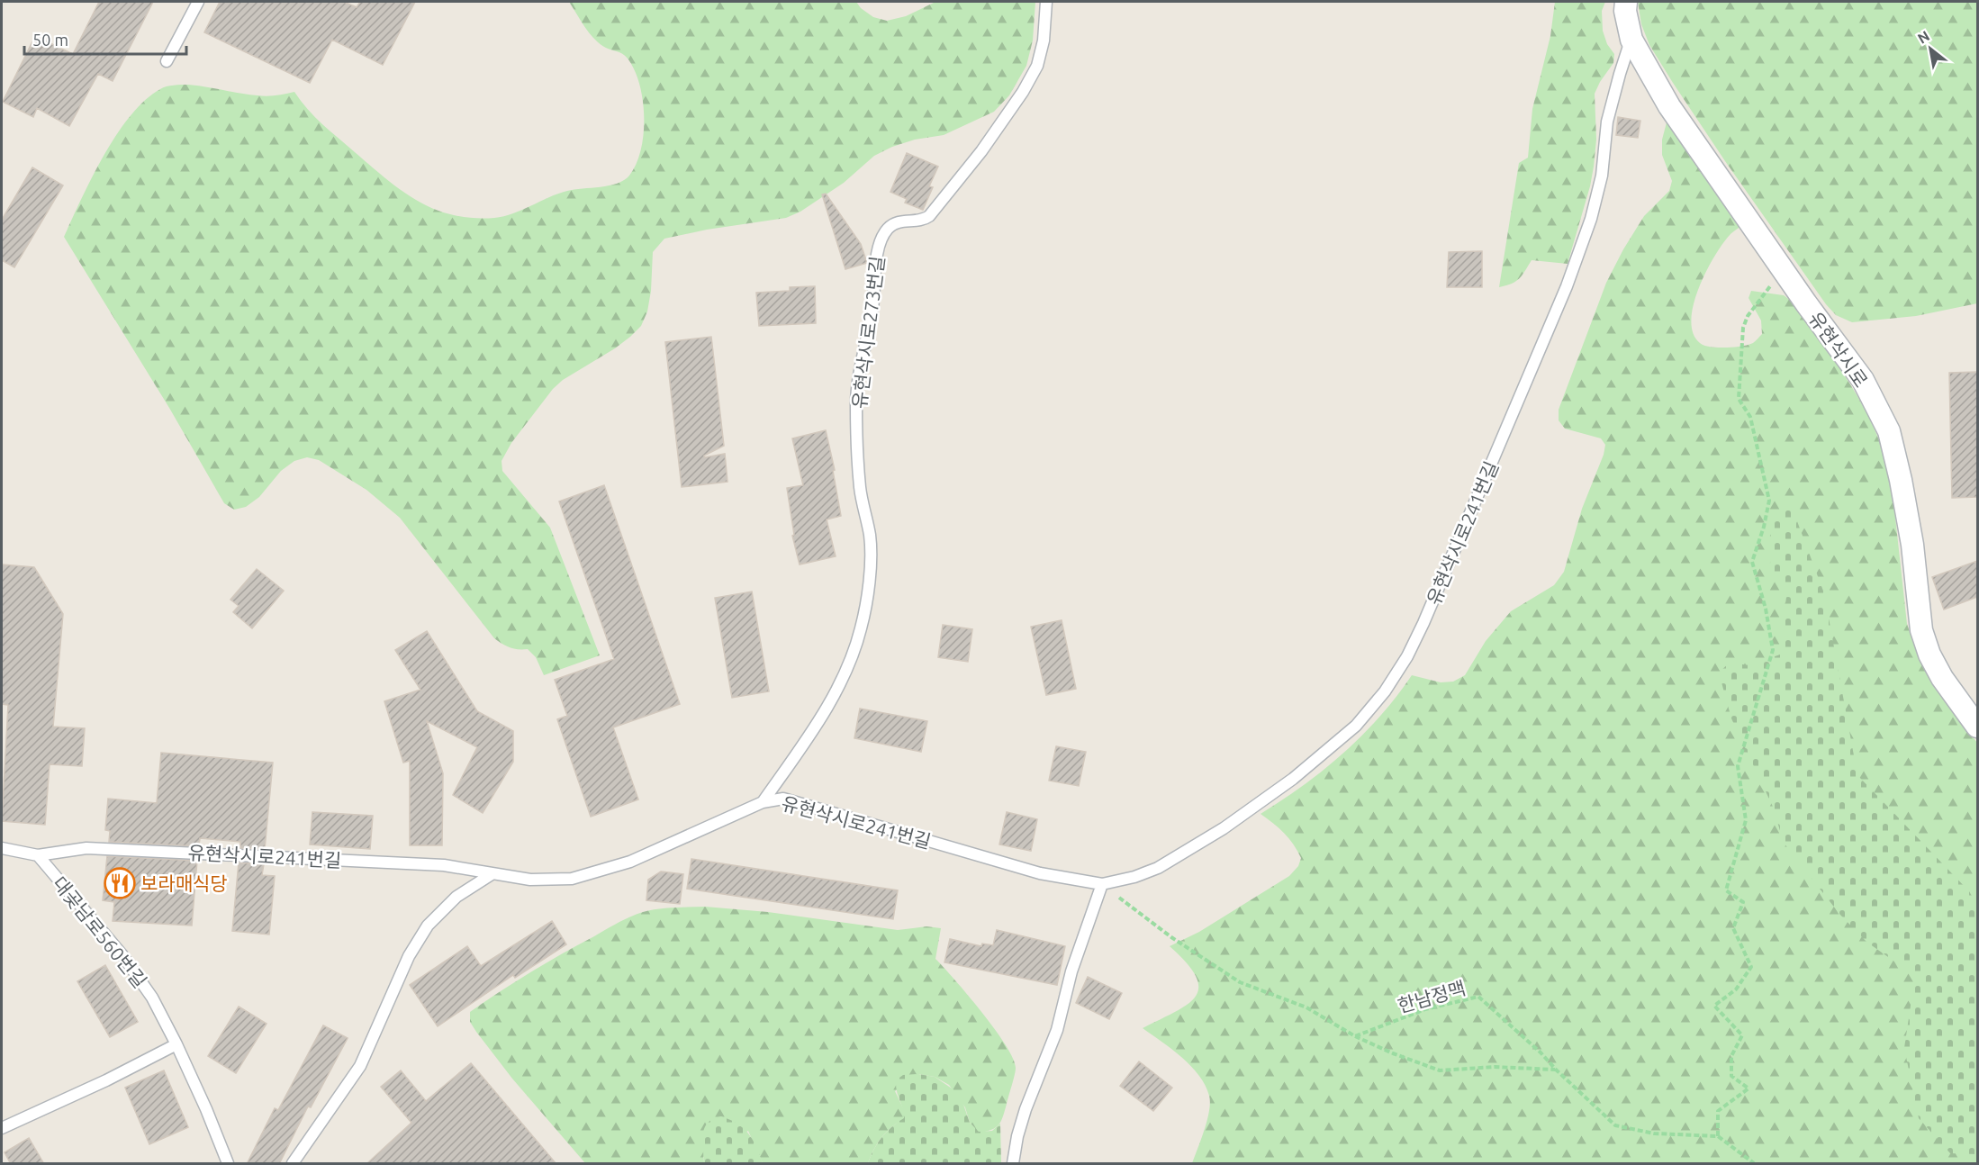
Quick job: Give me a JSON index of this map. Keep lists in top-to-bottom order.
{
  "streets": {
    "street": ["유현삭시로"],
    "lane": ["유현삭시로273번길", "유현삭시로241번길", "대곶남로560번길"],
    "path": ["한남정맥"]
  },
  "crossings": [
    ["유현삭시로273번길", "유현삭시로241번길"],
    ["유현삭시로", "유현삭시로241번길"],
    ["유현삭시로241번길", "대곶남로560번길"]
  ],
  "places": {
    "restaurant": ["보라매식당"]
  },
  "scale_bar": "50 m",
  "north": "top left"
}
